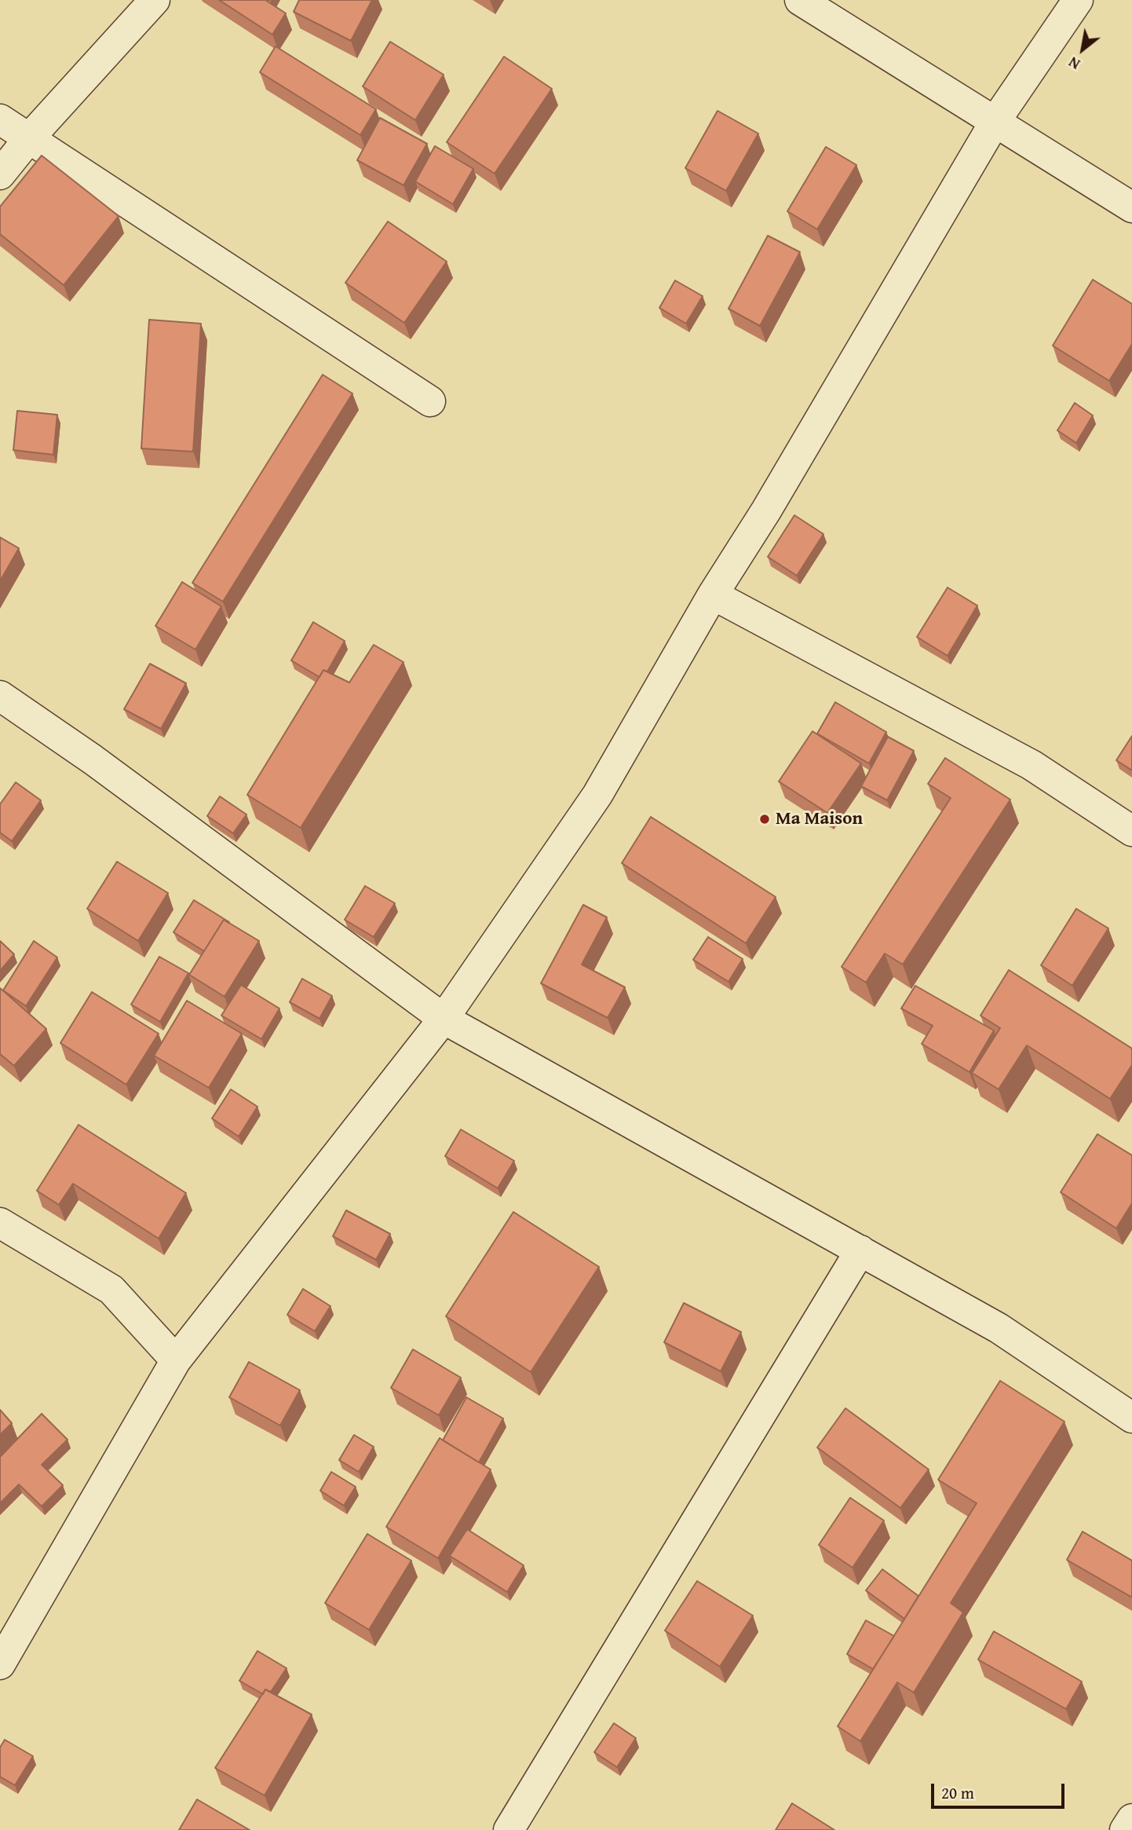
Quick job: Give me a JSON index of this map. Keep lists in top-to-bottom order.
{
  "places": ["Ma Maison"],
  "scale_bar": "20 m",
  "north": "bottom left"
}
